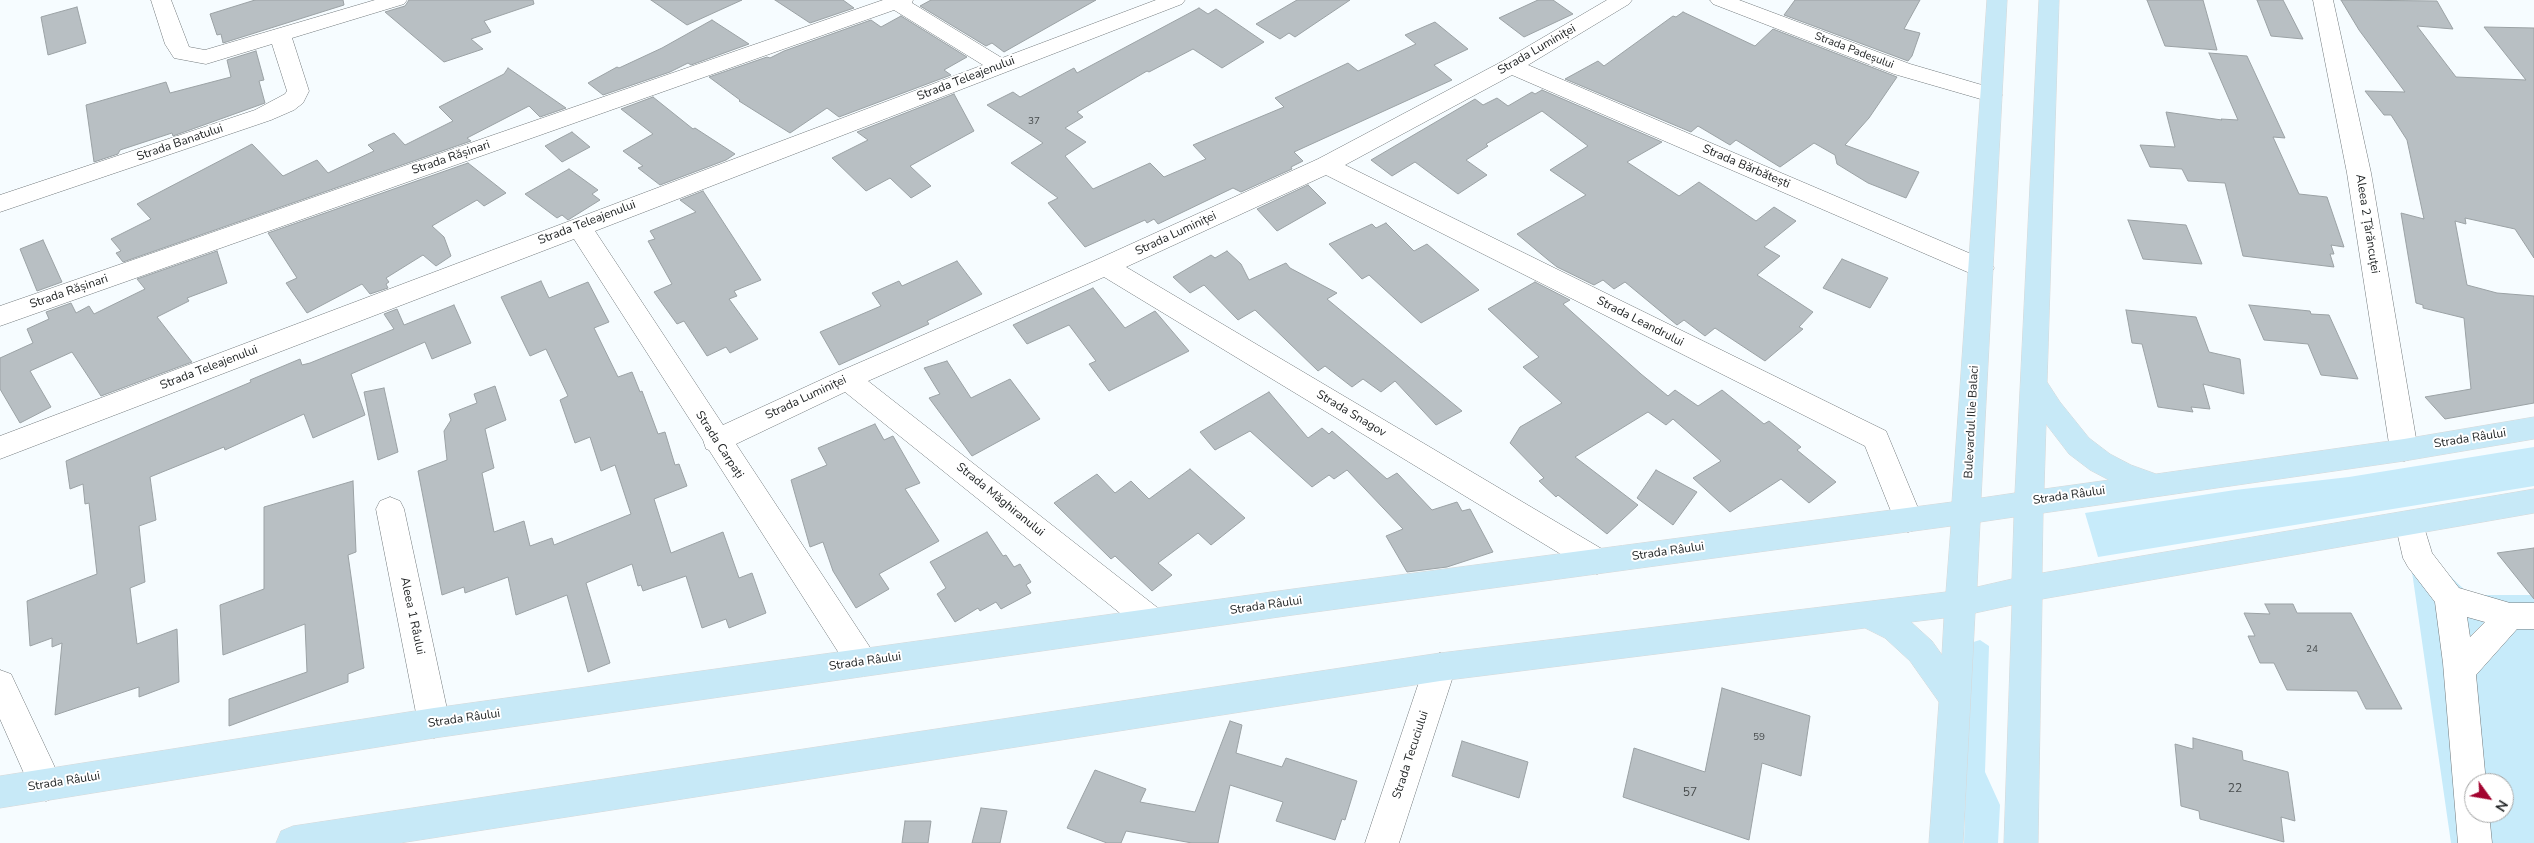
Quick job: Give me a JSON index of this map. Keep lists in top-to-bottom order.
{
  "streets": {
    "main road": ["Bulevardul Ilie Balaci", "Strada Râului"],
    "street": [
      "Strada Luminiței",
      "Strada Padeșului",
      "Strada Teleajenului",
      "Strada Banatului",
      "Strada Rășinari",
      "Strada Bărbătești",
      "Aleea 2 Țărăncuței",
      "Strada Leandrului",
      "Strada Snagov",
      "Strada Carpați",
      "Strada Măghiranului",
      "Aleea 1 Râului",
      "Strada Tecuciului"
    ]
  },
  "crossings": [
    ["Strada Luminiței", "Strada Bărbătești"],
    ["Strada Luminiței", "Strada Leandrului"],
    ["Strada Luminiței", "Strada Snagov"],
    ["Strada Luminiței", "Strada Carpați"],
    ["Strada Luminiței", "Strada Măghiranului"],
    ["Strada Padeșului", "Bulevardul Ilie Balaci"],
    ["Strada Teleajenului", "Strada Carpați"],
    ["Strada Bărbătești", "Bulevardul Ilie Balaci"],
    ["Aleea 2 Țărăncuței", "Strada Râului"],
    ["Strada Leandrului", "Strada Râului"],
    ["Strada Snagov", "Strada Râului"],
    ["Bulevardul Ilie Balaci", "Strada Râului"],
    ["Strada Râului", "Strada Carpați"],
    ["Strada Râului", "Strada Măghiranului"],
    ["Strada Râului", "Aleea 1 Râului"]
  ],
  "house_numbers": [
    "37",
    "24",
    "59",
    "22",
    "57"
  ],
  "north": "bottom right"
}
